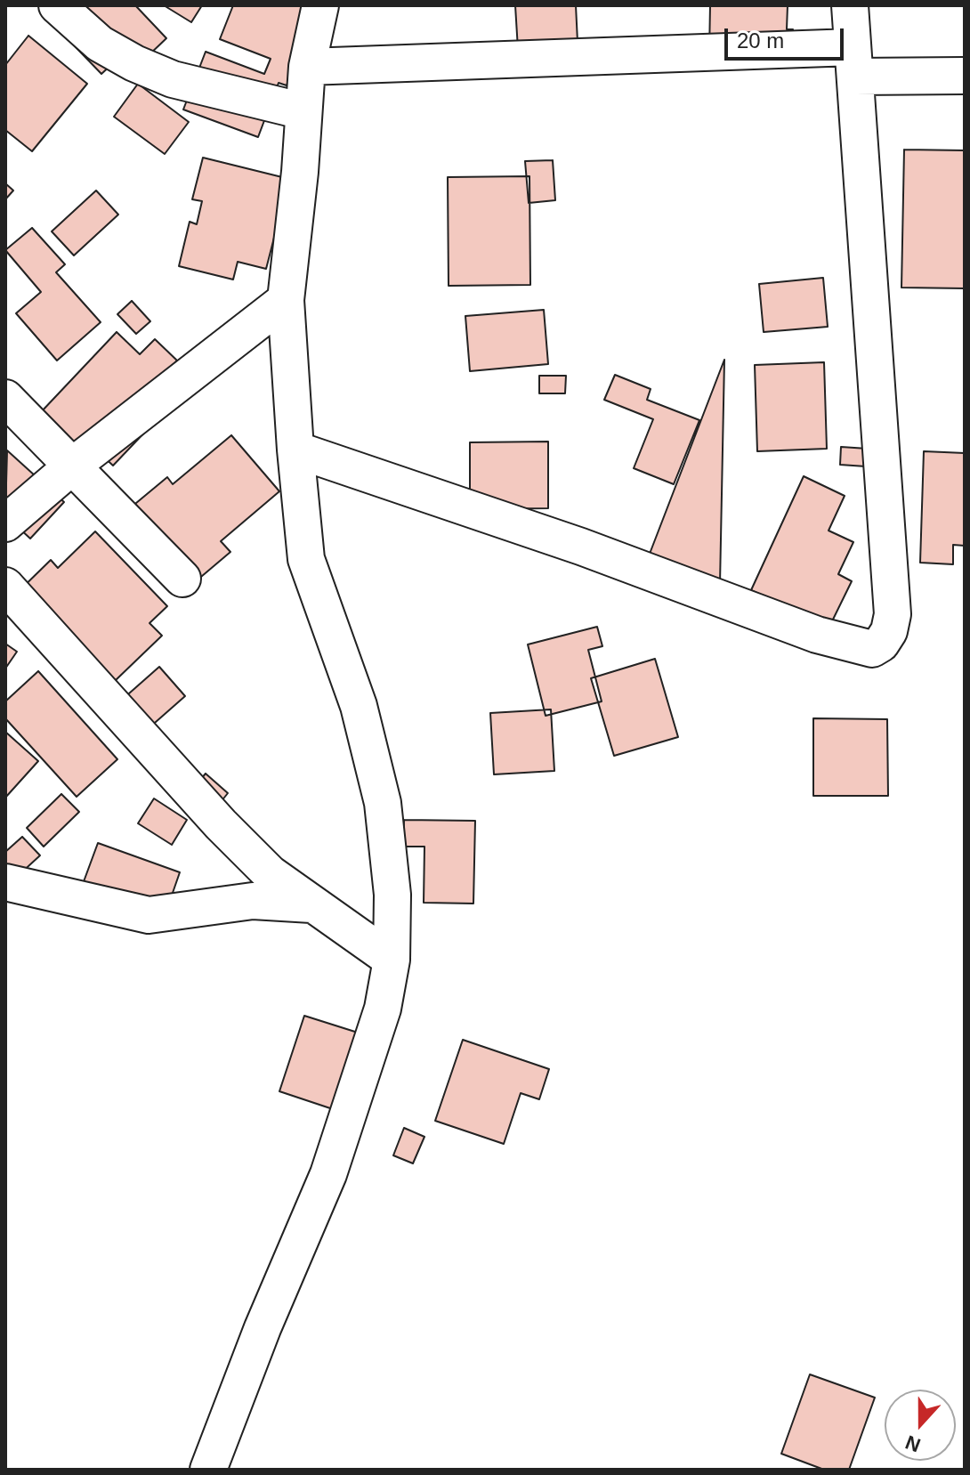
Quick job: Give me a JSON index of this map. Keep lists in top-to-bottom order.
{
  "scale_bar": "20 m",
  "north": "bottom"
}
